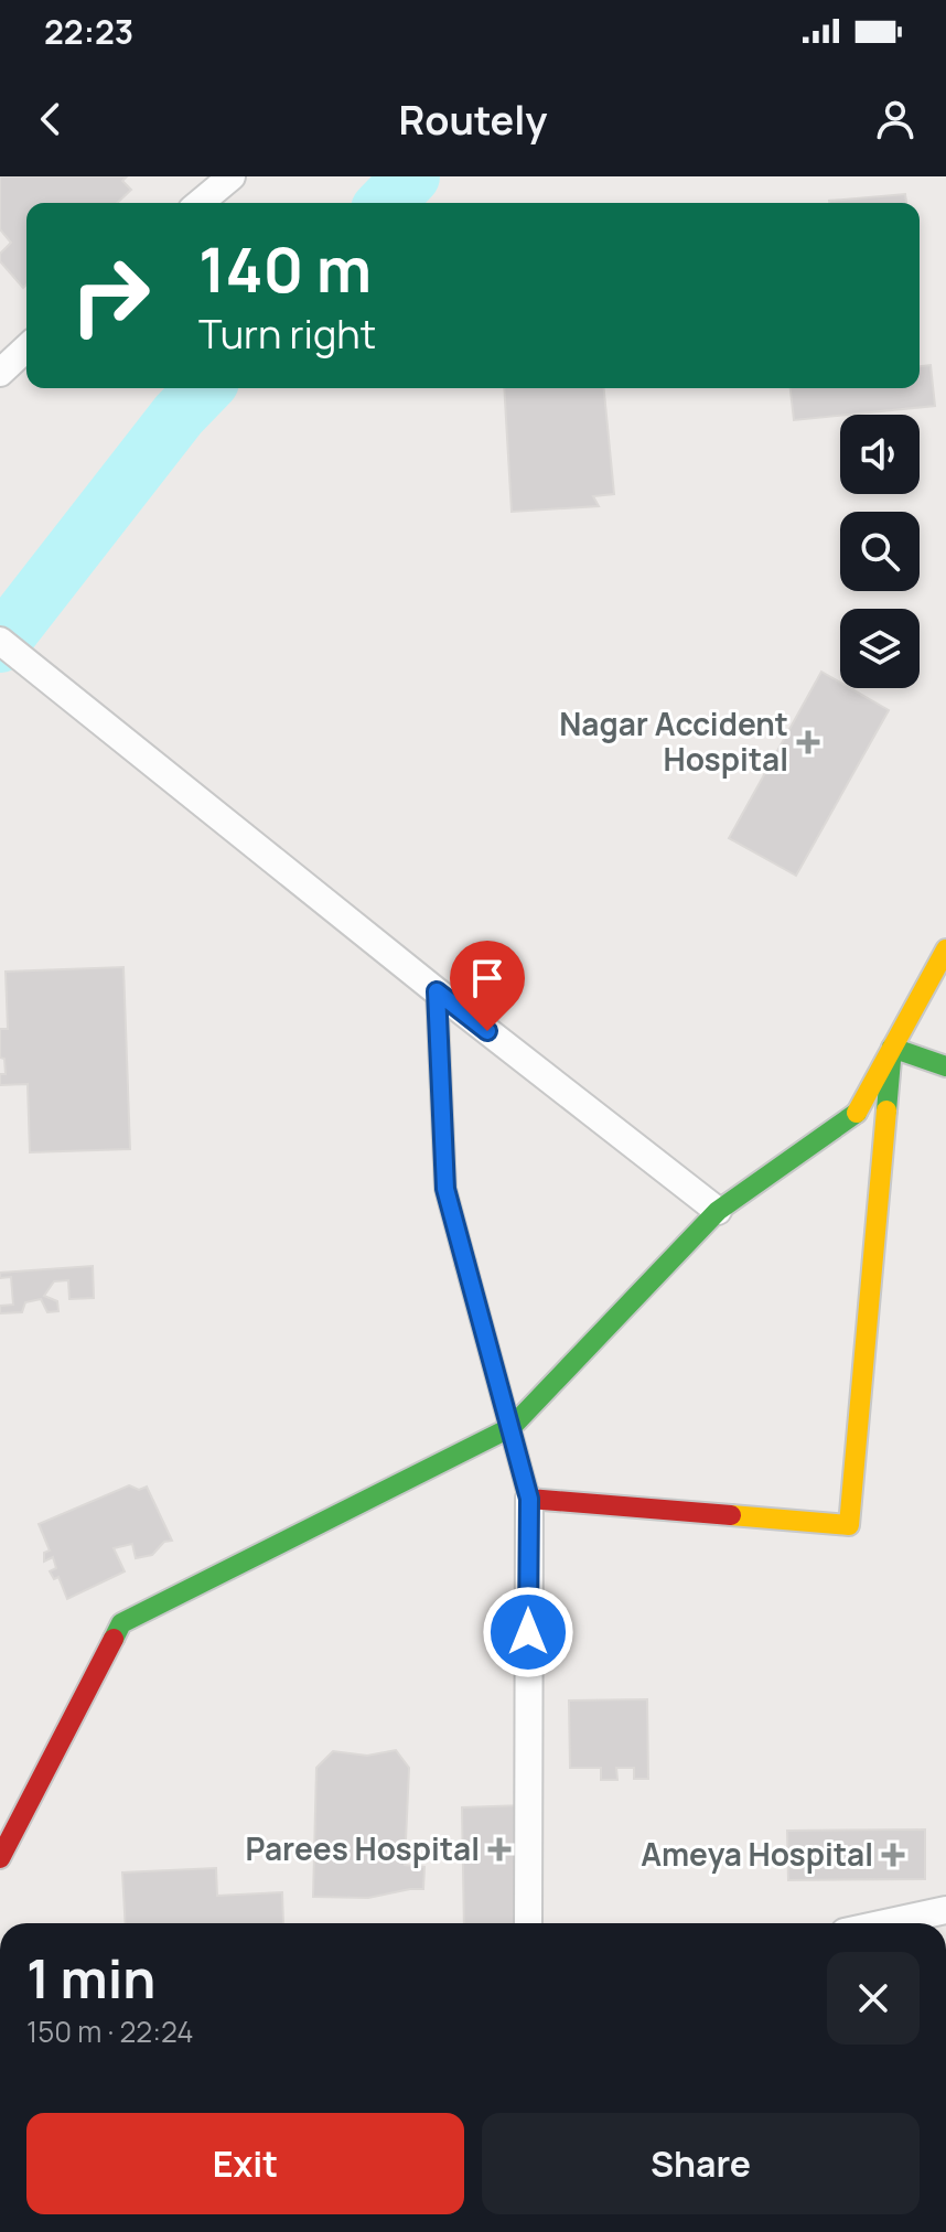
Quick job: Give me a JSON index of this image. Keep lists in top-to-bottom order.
{
  "places": {
    "health": ["Nagar Accident Hospital", "Parees Hospital", "Ameya Hospital"]
  },
  "page": {
    "status": "22:23",
    "header": "Routely",
    "turn": ["140 m", "Turn right"],
    "heading": ["1 min", "150 m · 22:24"],
    "buttons": ["Exit", "Share"]
  }
}
